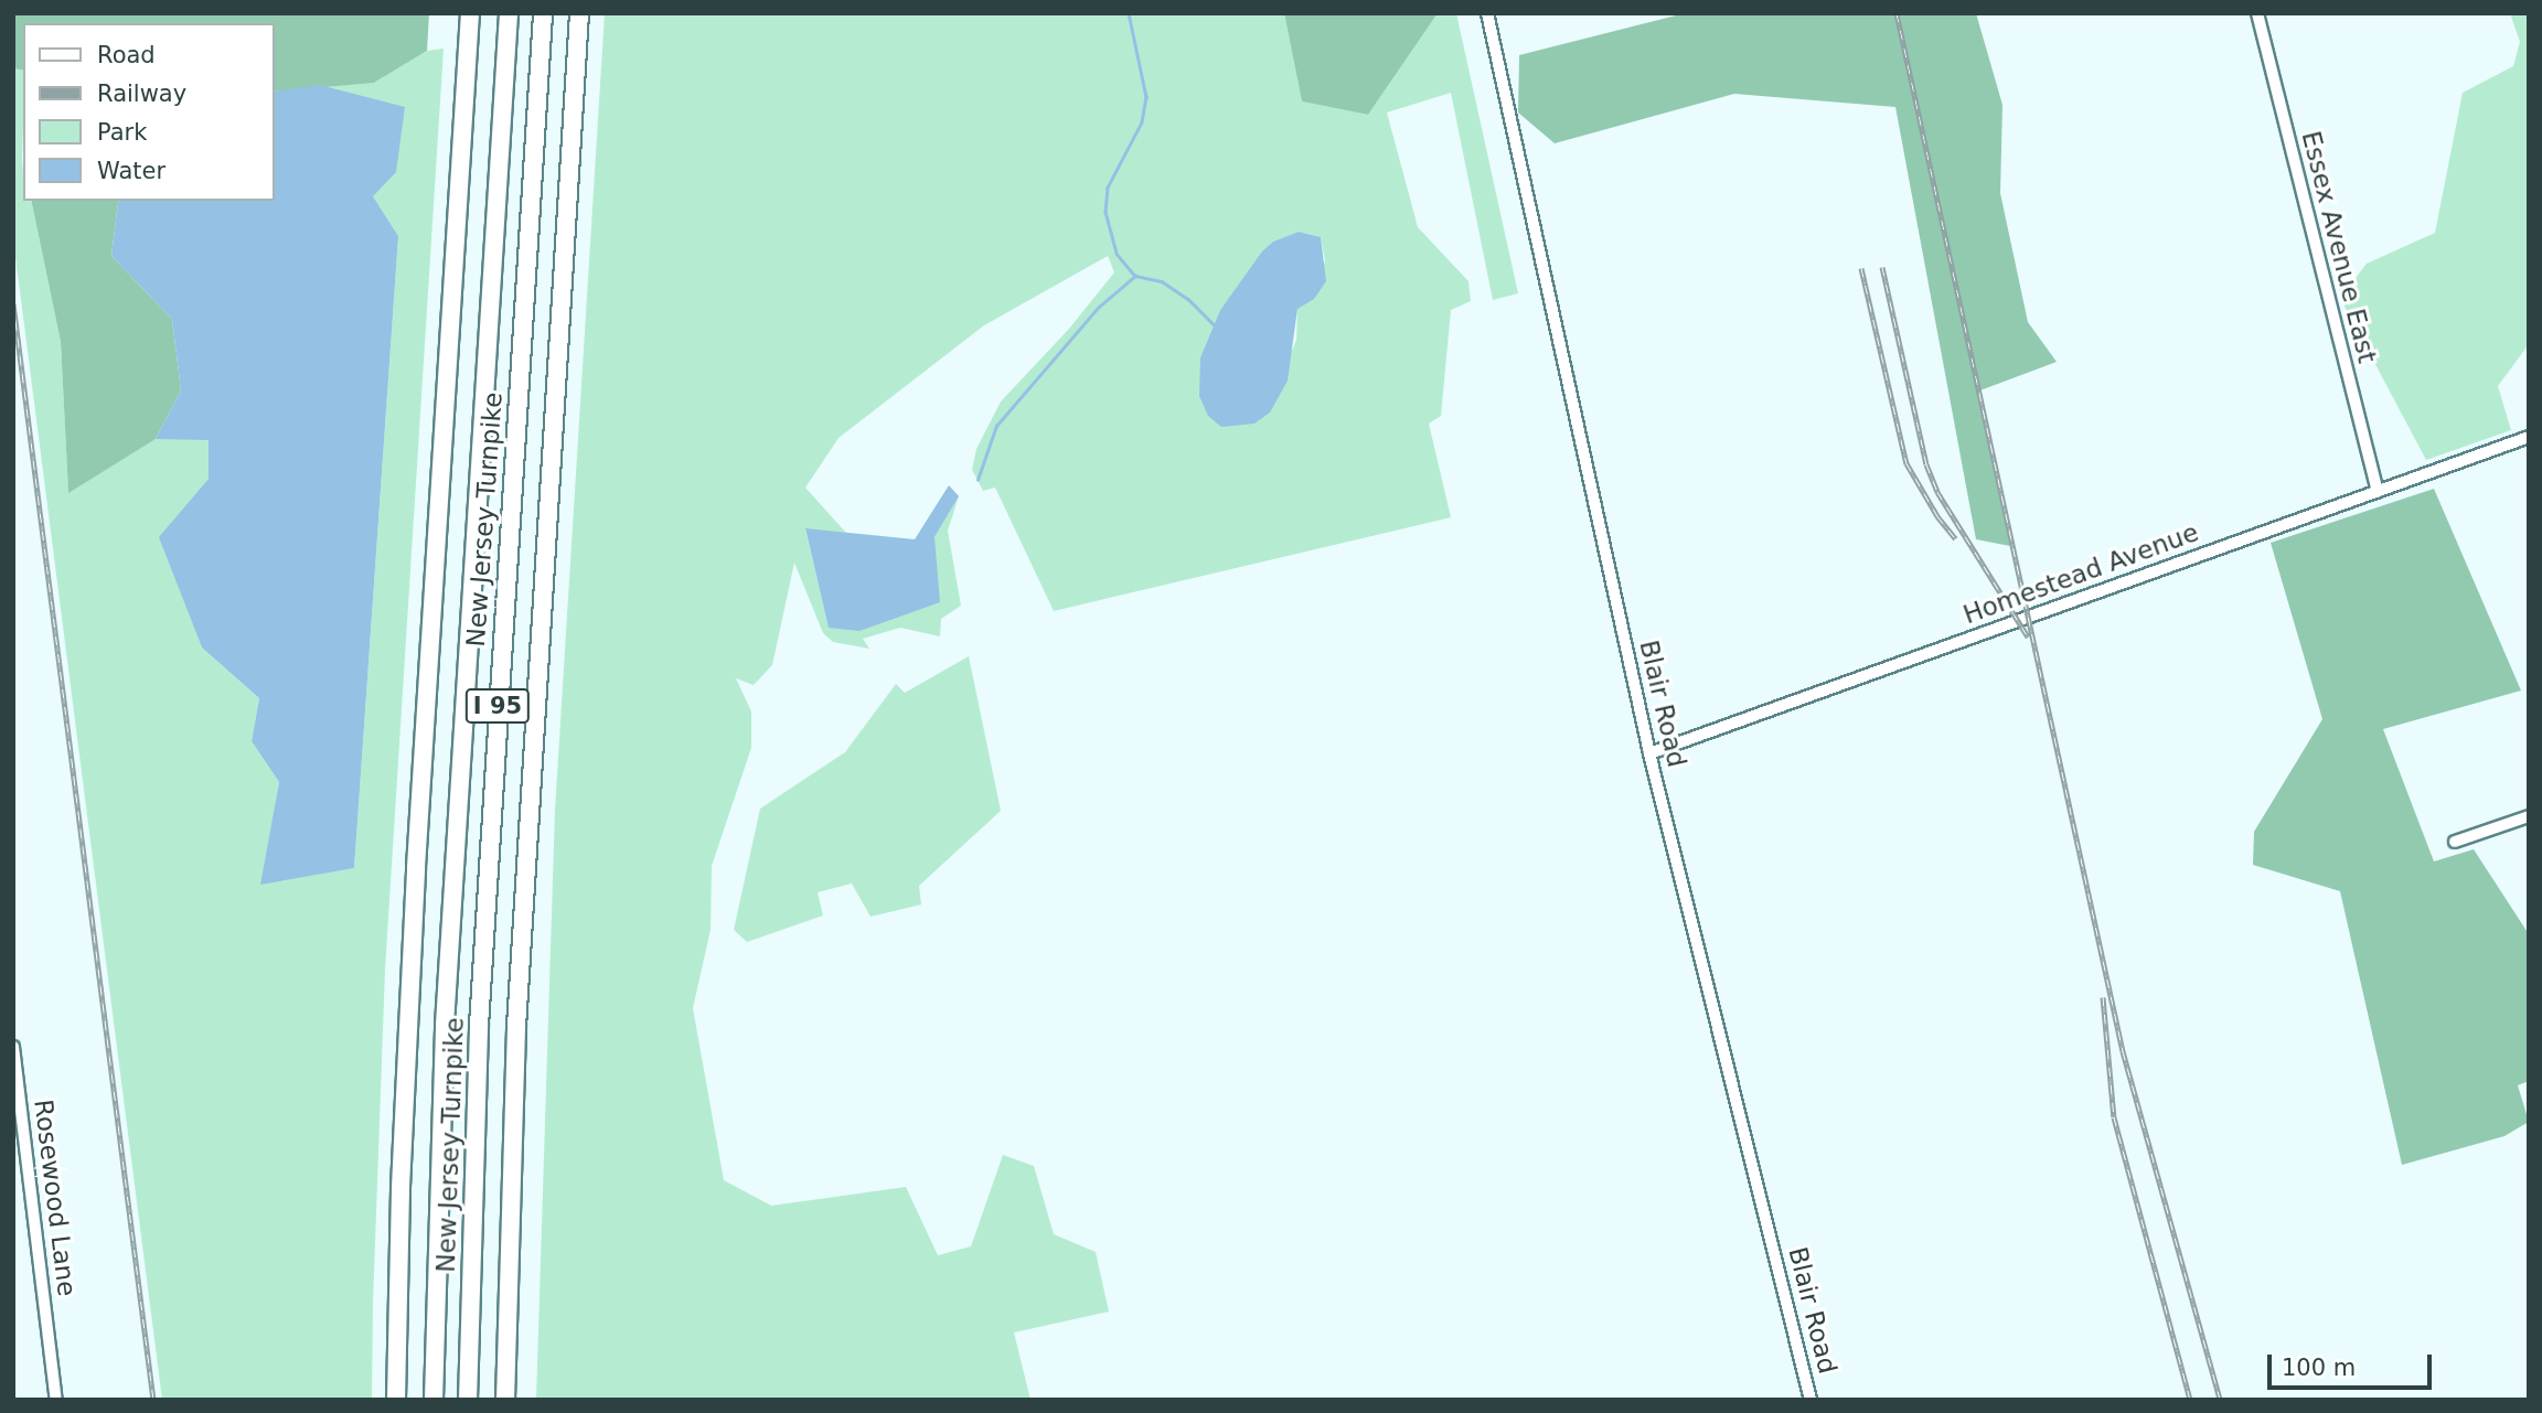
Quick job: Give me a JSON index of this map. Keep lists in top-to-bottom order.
{
  "streets": {
    "highway": ["New Jersey Turnpike", "I 95"],
    "street": [
      "Essex Avenue East",
      "Homestead Avenue",
      "Blair Road",
      "Rosewood Lane"
    ]
  },
  "crossings": [
    ["Essex Avenue East", "Homestead Avenue"],
    ["Homestead Avenue", "Blair Road"]
  ],
  "legend": [
    "Road",
    "Railway",
    "Park",
    "Water"
  ],
  "scale_bar": "100 m"
}
